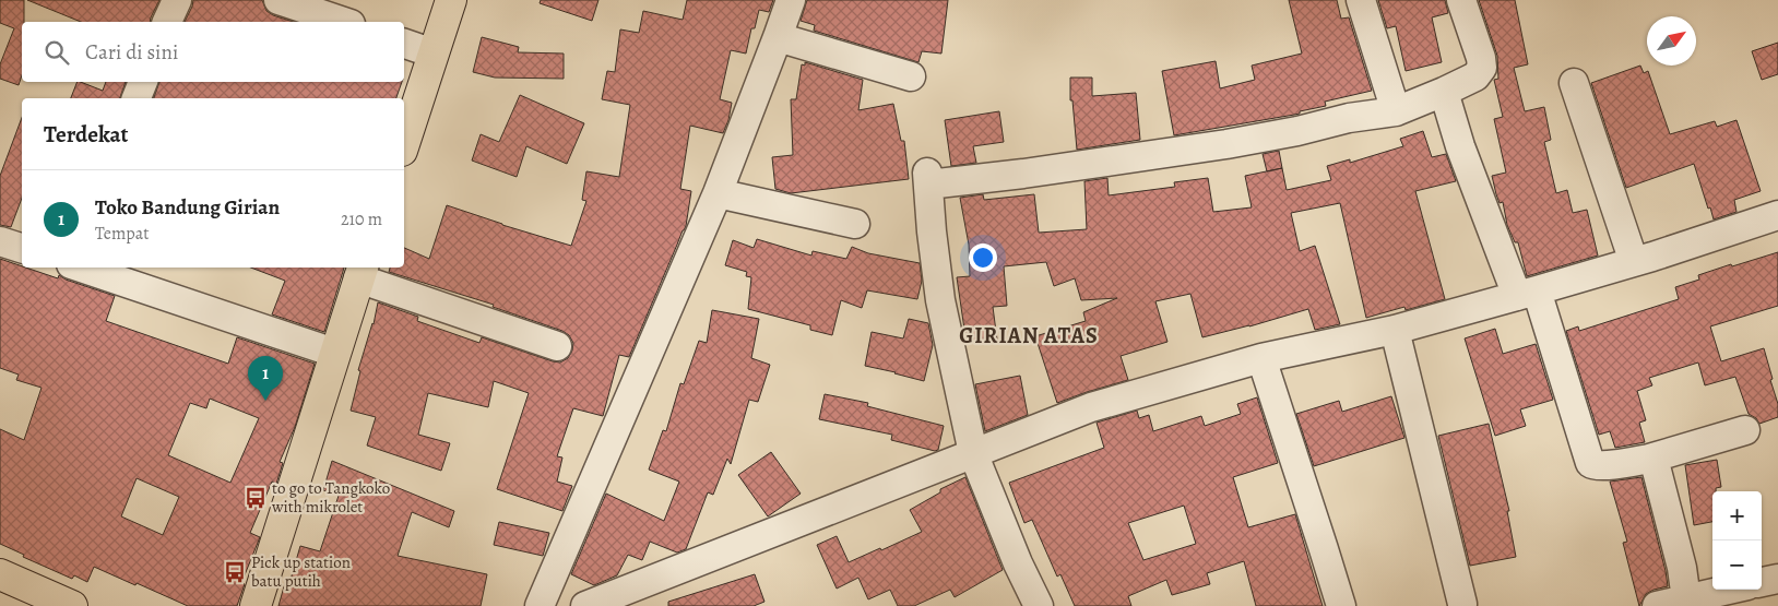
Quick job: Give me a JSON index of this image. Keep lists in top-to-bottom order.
{
  "districts": ["GIRIAN ATAS"],
  "places": {
    "bus stop": ["to go to Tangkoko with mikrolet", "Pick up station batu putih"]
  },
  "north": "top right",
  "page": {
    "search": "Cari di sini",
    "heading": "Terdekat",
    "list": [
      {
        "mark": "1",
        "name": "Toko Bandung Girian",
        "note": "Tempat",
        "value": "210 m"
      }
    ],
    "pins": "1",
    "map_buttons": ["+", "−"]
  }
}
